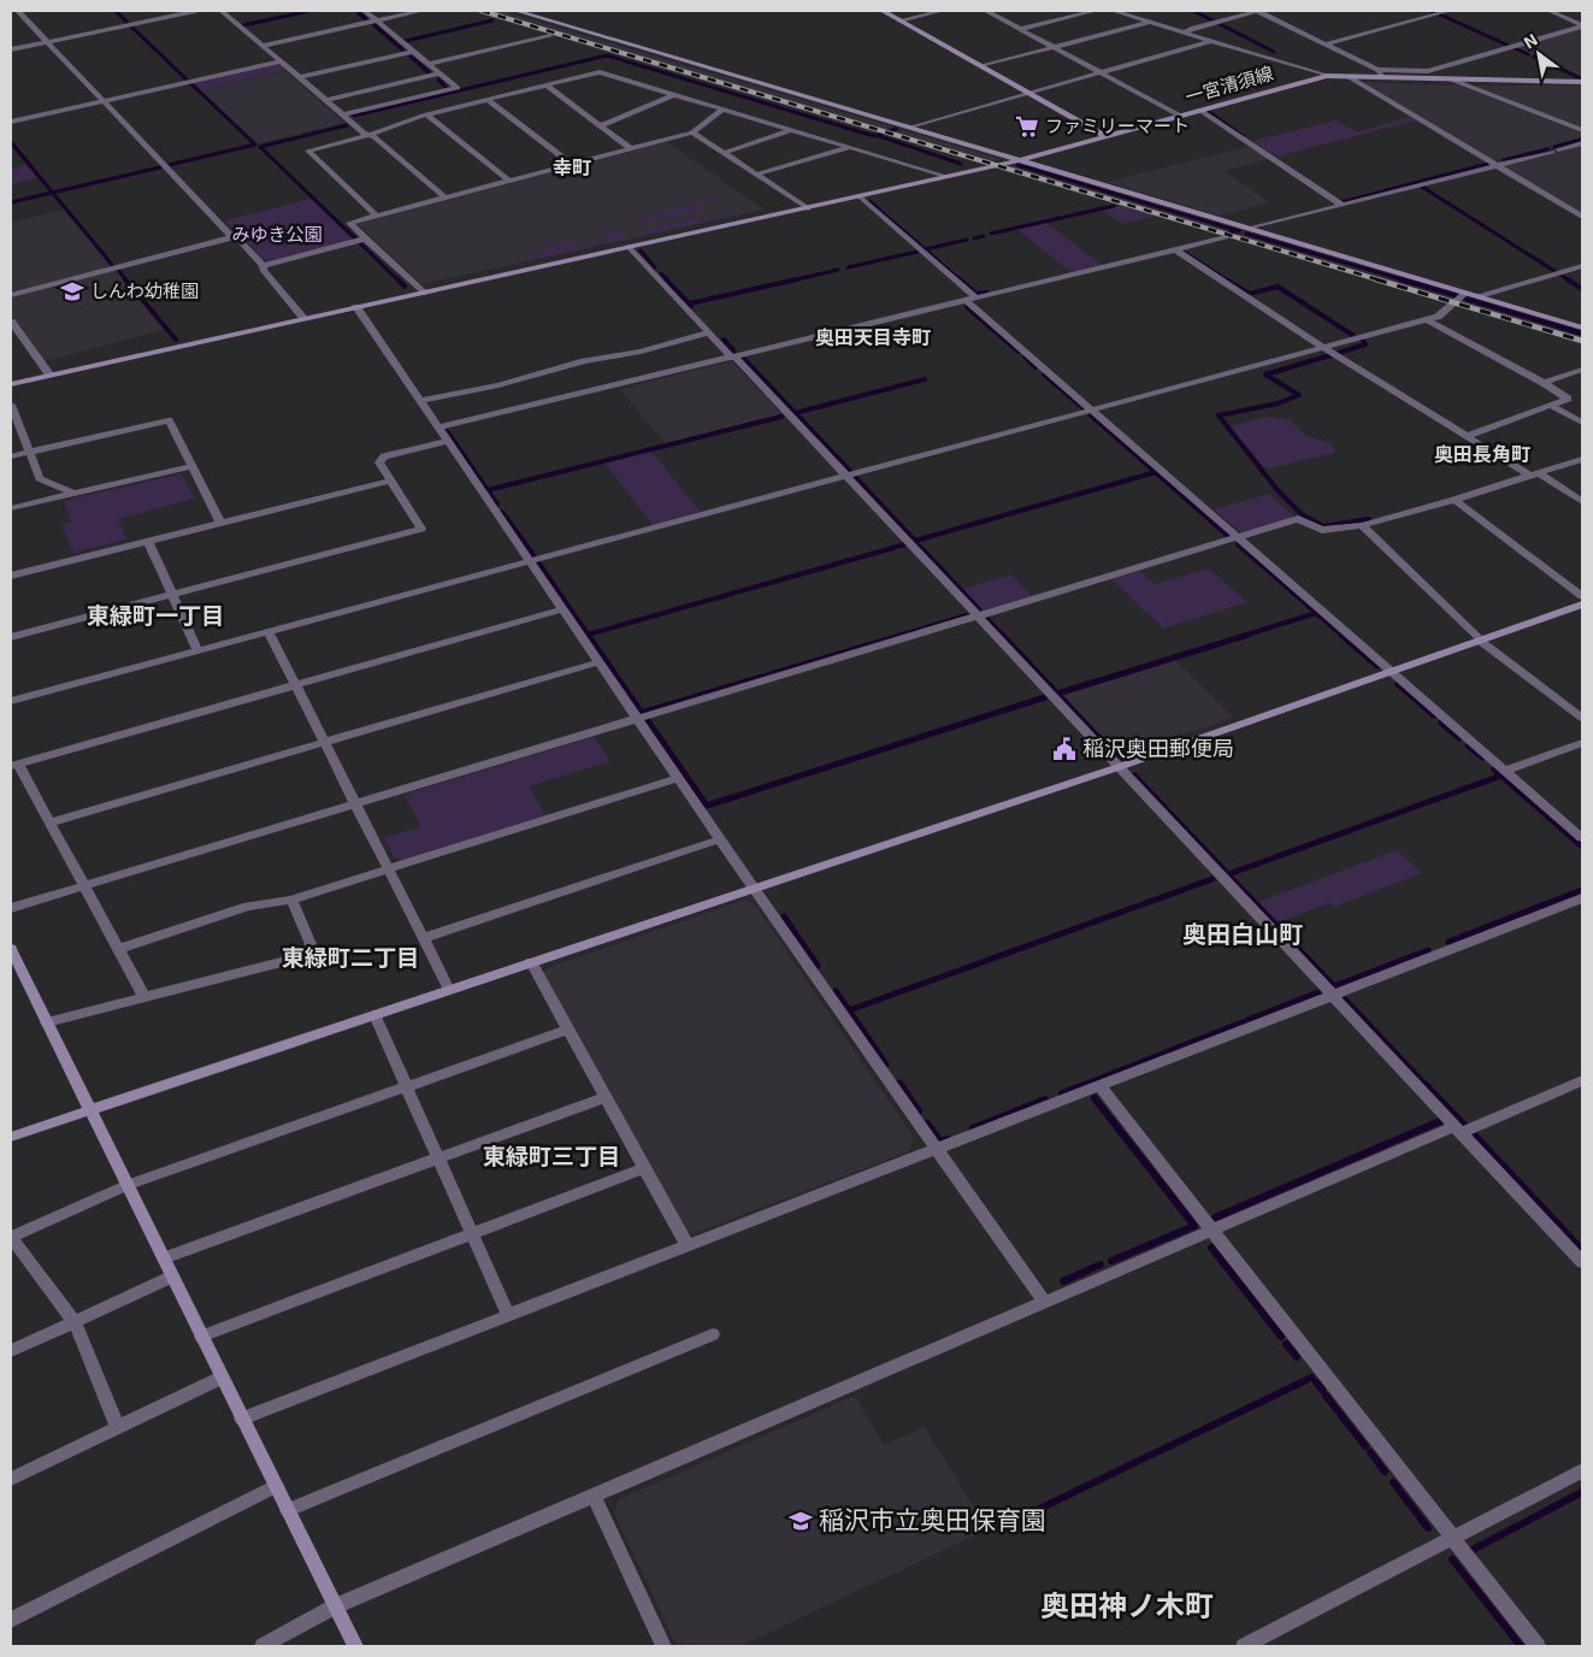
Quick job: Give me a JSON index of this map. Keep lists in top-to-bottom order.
{
  "streets": {
    "street": ["一宮清須線"]
  },
  "districts": [
    "幸町",
    "奥田天目寺町",
    "奥田長角町",
    "東緑町一丁目",
    "奥田白山町",
    "東緑町二丁目",
    "東緑町三丁目",
    "奥田神ノ木町"
  ],
  "parks": ["みゆき公園"],
  "places": {
    "supermarket": ["ファミリーマート"],
    "school or university": ["しんわ幼稚園", "稲沢市立奥田保育園"],
    "public building": ["稲沢奥田郵便局"]
  },
  "north": "top left"
}
